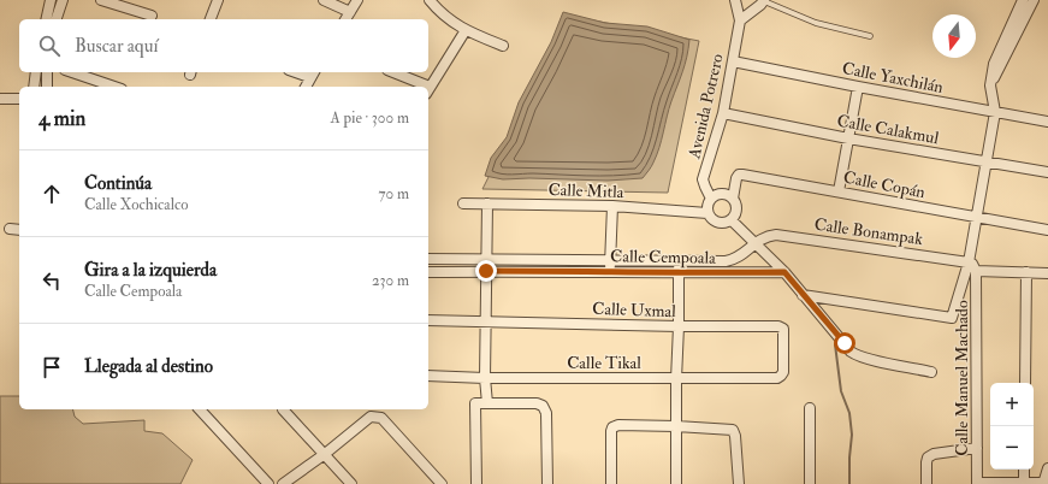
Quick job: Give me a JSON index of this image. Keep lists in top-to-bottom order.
{
  "streets": {
    "street": [
      "Calle Yaxchilán",
      "Avenida Potrero",
      "Calle Calakmul",
      "Calle Copán",
      "Calle Mitla",
      "Calle Bonampak",
      "Calle Cempoala",
      "Calle Uxmal",
      "Calle Tikal",
      "Calle Manuel Machado"
    ]
  },
  "crossings": [
    ["Calle Yaxchilán", "Avenida Potrero"],
    ["Avenida Potrero", "Calle Calakmul"],
    ["Avenida Potrero", "Calle Copán"],
    ["Avenida Potrero", "Calle Mitla"],
    ["Calle Copán", "Calle Mitla"],
    ["Calle Bonampak", "Calle Cempoala"],
    ["Calle Uxmal", "Calle Tikal"]
  ],
  "north": "bottom",
  "page": {
    "search": "Buscar aquí",
    "heading": ["4 min", "A pie · 300 m"],
    "list": [
      ["Continúa", "Calle Xochicalco", "70 m"],
      ["Gira a la izquierda", "Calle Cempoala", "230 m"],
      "Llegada al destino"
    ],
    "map_buttons": ["+", "−"]
  }
}
